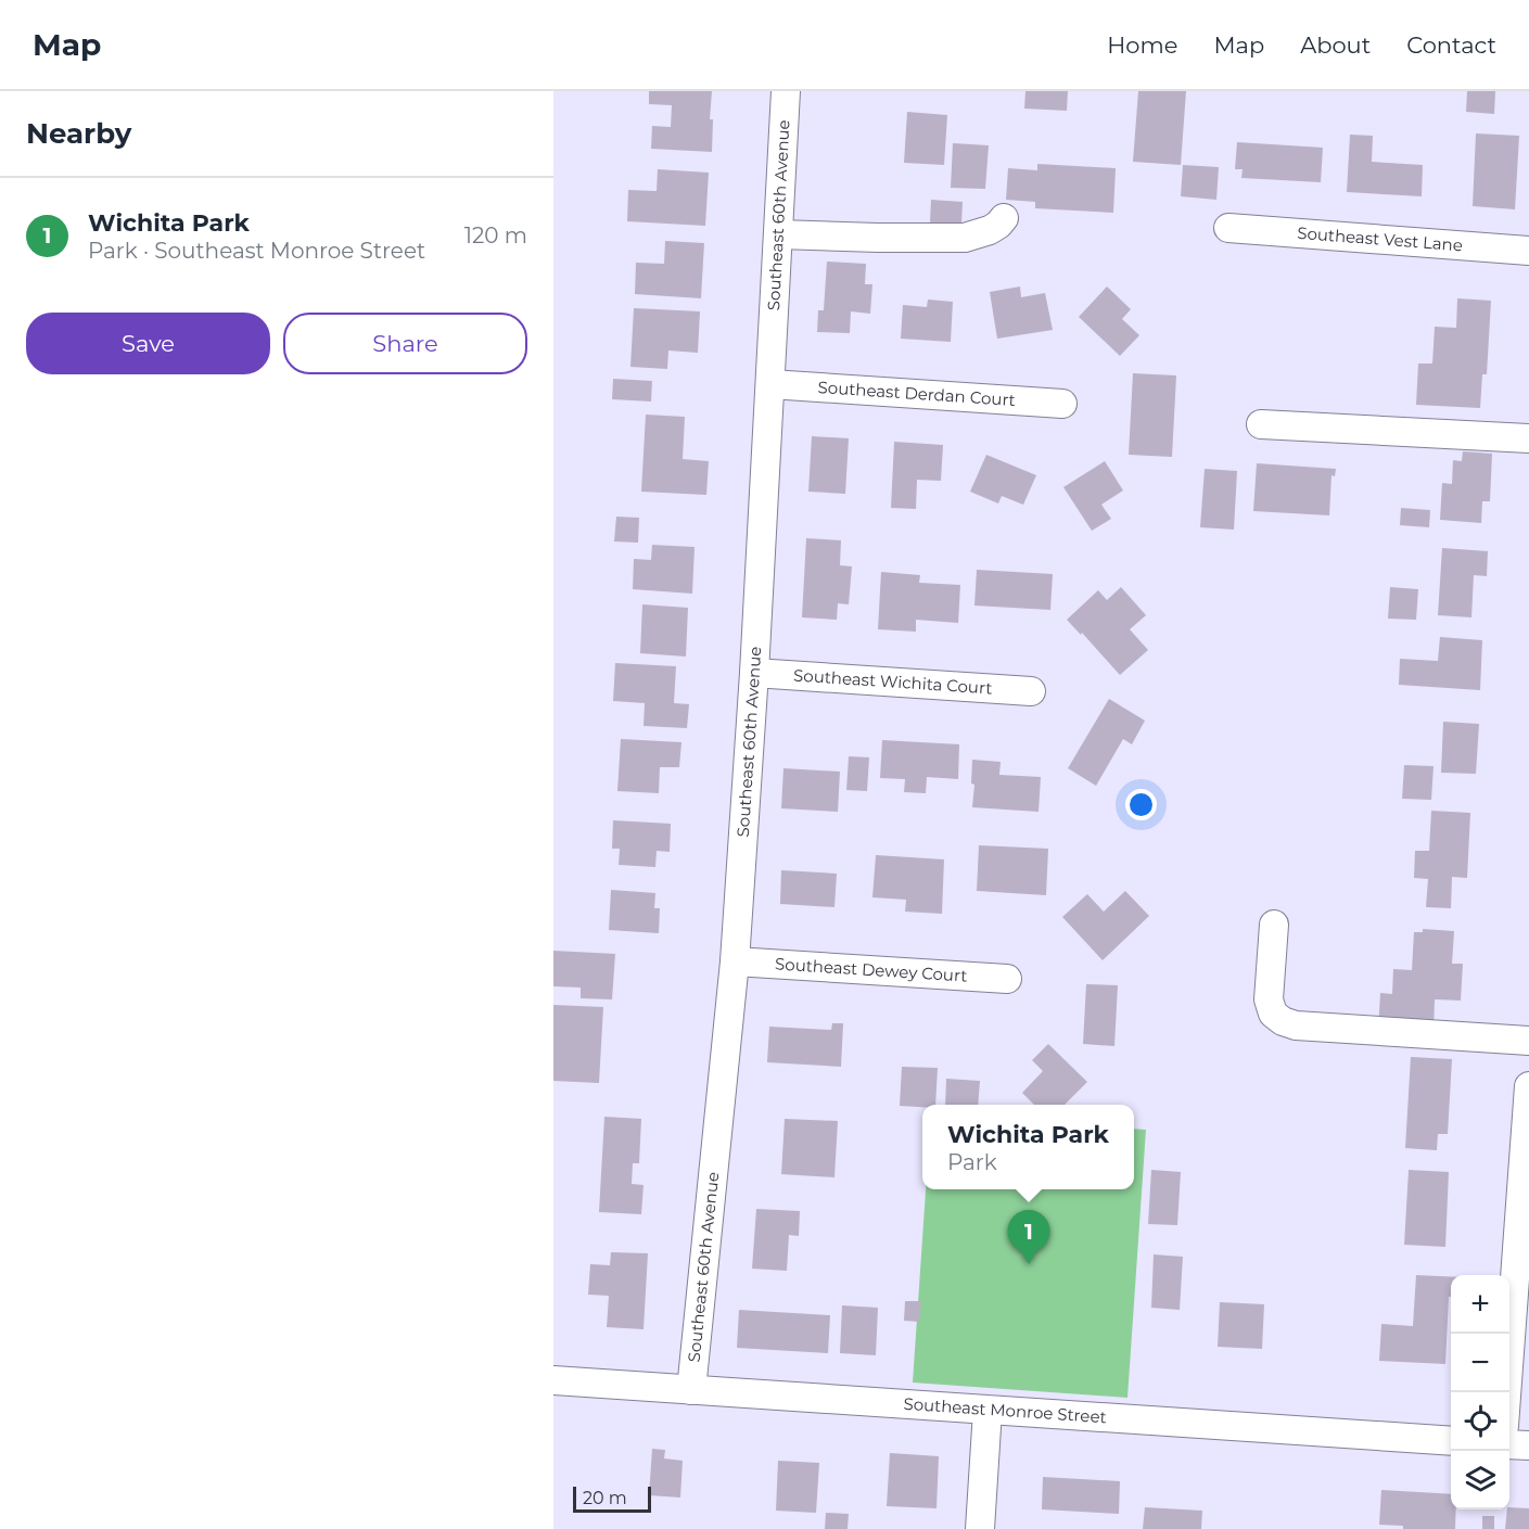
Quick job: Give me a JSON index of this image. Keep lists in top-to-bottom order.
{
  "streets": {
    "street": [
      "Southeast 60th Avenue",
      "Southeast Vest Lane",
      "Southeast Derdan Court",
      "Southeast Wichita Court",
      "Southeast Dewey Court",
      "Southeast Monroe Street"
    ]
  },
  "crossings": [
    ["Southeast 60th Avenue", "Southeast Derdan Court"],
    ["Southeast 60th Avenue", "Southeast Wichita Court"],
    ["Southeast 60th Avenue", "Southeast Dewey Court"],
    ["Southeast 60th Avenue", "Southeast Monroe Street"]
  ],
  "scale_bar": "20 m",
  "page": {
    "header": "Map",
    "nav": [
      "Home",
      "Map",
      "About",
      "Contact"
    ],
    "heading": "Nearby",
    "list": [
      {
        "mark": "1",
        "name": "Wichita Park",
        "note": "Park · Southeast Monroe Street",
        "value": "120 m"
      }
    ],
    "buttons": ["Save", "Share"],
    "popup": ["Wichita Park", "Park"],
    "pins": "1",
    "map_buttons": ["+", "−"],
    "scale": "20 m"
  }
}
